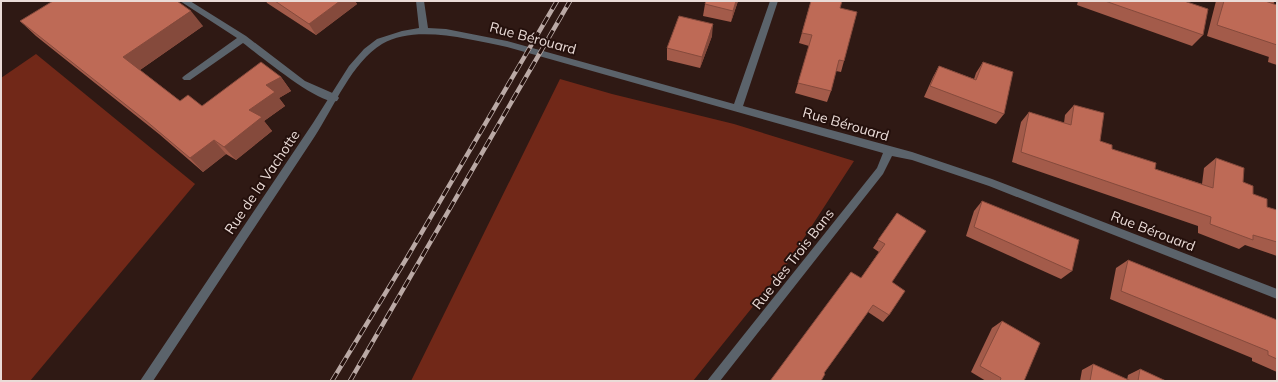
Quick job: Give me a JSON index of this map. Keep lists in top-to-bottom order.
{
  "streets": {
    "street": ["Rue Bérouard", "Rue de la Vachotte", "Rue des Trois Bans"]
  },
  "crossings": [
    ["Rue Bérouard", "Rue de la Vachotte"],
    ["Rue Bérouard", "Rue des Trois Bans"]
  ]
}
